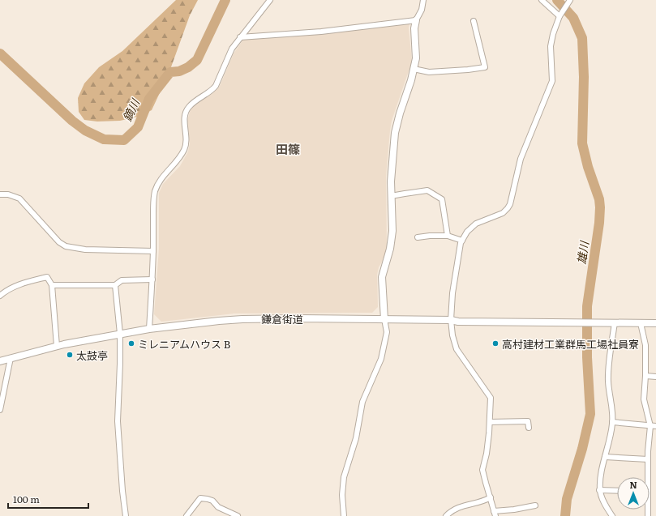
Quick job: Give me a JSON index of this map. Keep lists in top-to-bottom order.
{
  "streets": {
    "street": ["鎌倉街道"]
  },
  "districts": ["田篠"],
  "water": ["鏑川", "雄川"],
  "places": ["ミレニアムハウス B", "高村建材工業群馬工場社員寮", "太鼓亭"],
  "scale_bar": "100 m",
  "north": "top"
}
